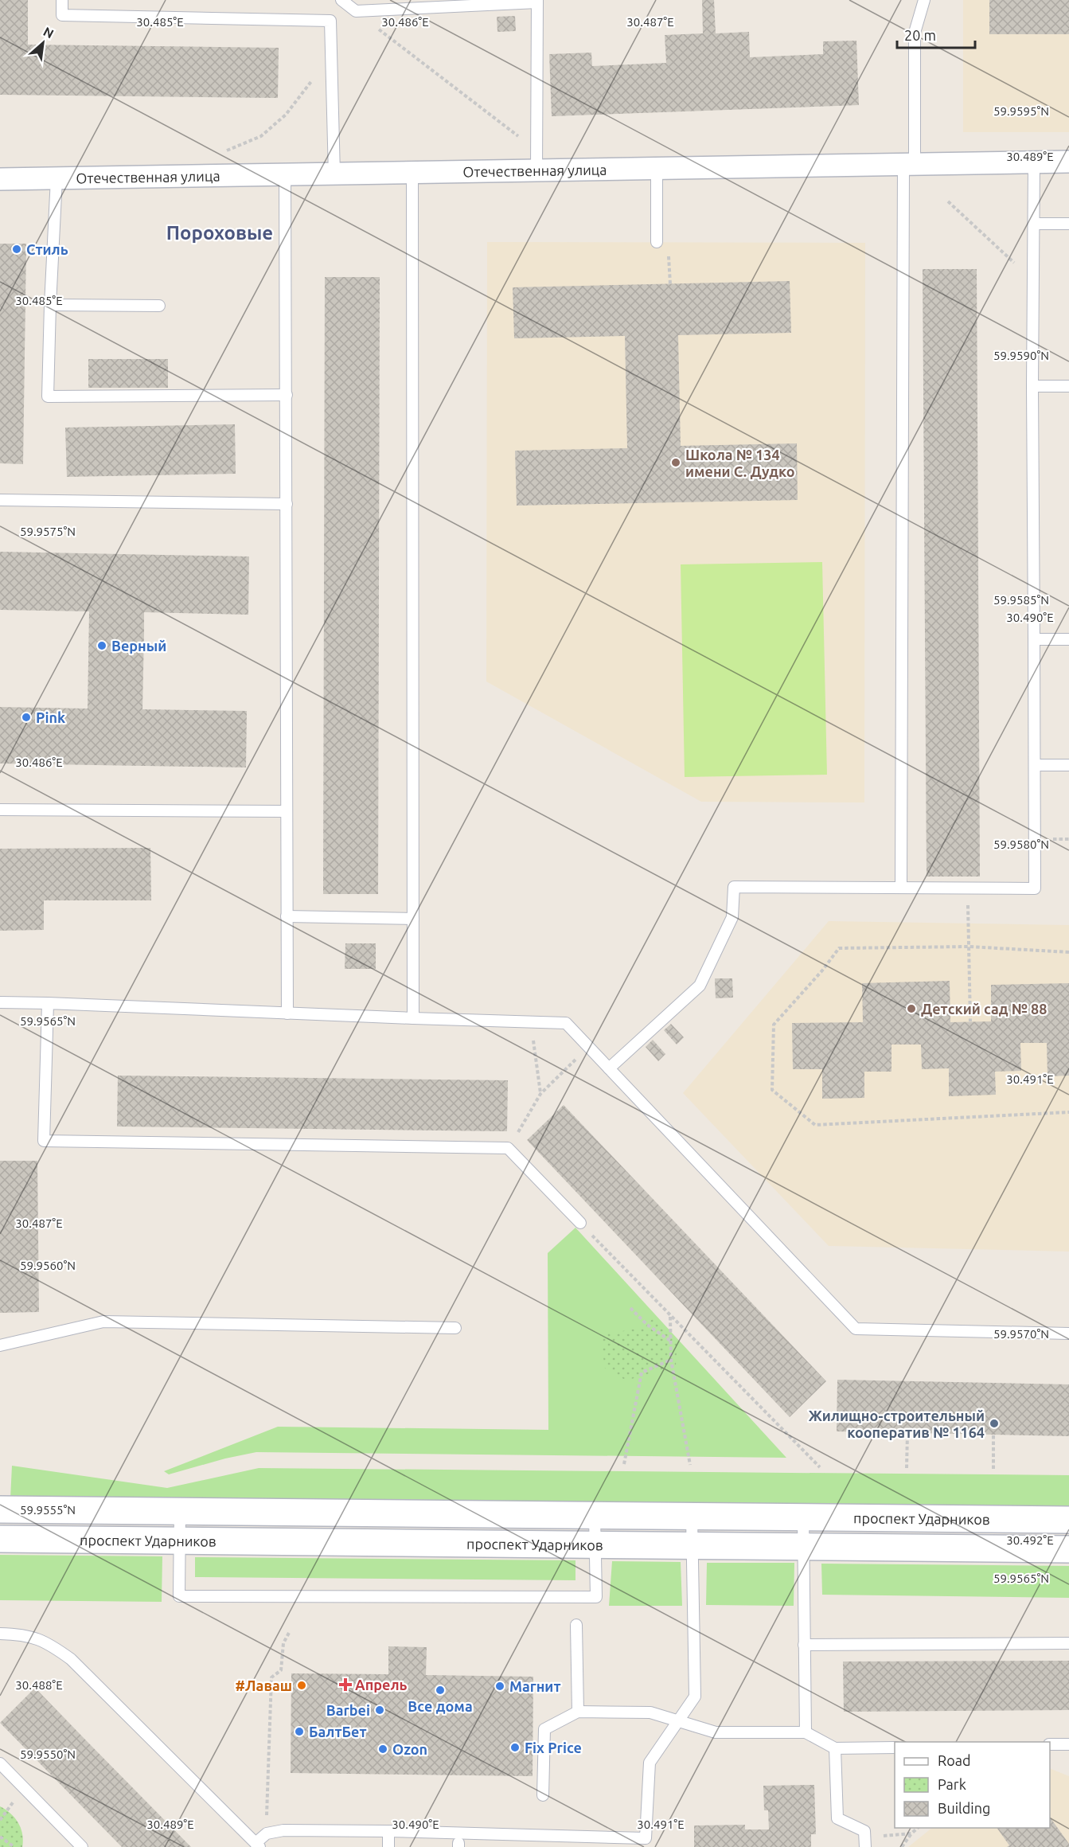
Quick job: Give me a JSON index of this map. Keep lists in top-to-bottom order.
{
  "streets": {
    "street": ["Отечественная улица", "проспект Ударников"]
  },
  "districts": ["Пороховые"],
  "places": {
    "other": [
      "Стиль",
      "Школа № 134 имени С. Дудко",
      "Верный",
      "Pink",
      "Детский сад № 88",
      "Жилищно-строительный кооператив № 1164",
      "#Лаваш",
      "Магнит",
      "Все дома",
      "Barbei",
      "БалтБет",
      "Fix Price",
      "Ozon"
    ],
    "health": ["Апрель"]
  },
  "legend": ["Road", "Park", "Building"],
  "scale_bar": "20 m",
  "north": "top right",
  "coordinates": [
    "30.485°E",
    "30.486°E",
    "30.487°E",
    "59.9595°N",
    "30.489°E",
    "59.9590°N",
    "59.9575°N",
    "59.9585°N",
    "30.490°E",
    "59.9580°N",
    "59.9565°N",
    "30.491°E",
    "59.9560°N",
    "59.9570°N",
    "59.9555°N",
    "30.492°E",
    "30.488°E",
    "59.9550°N"
  ]
}
